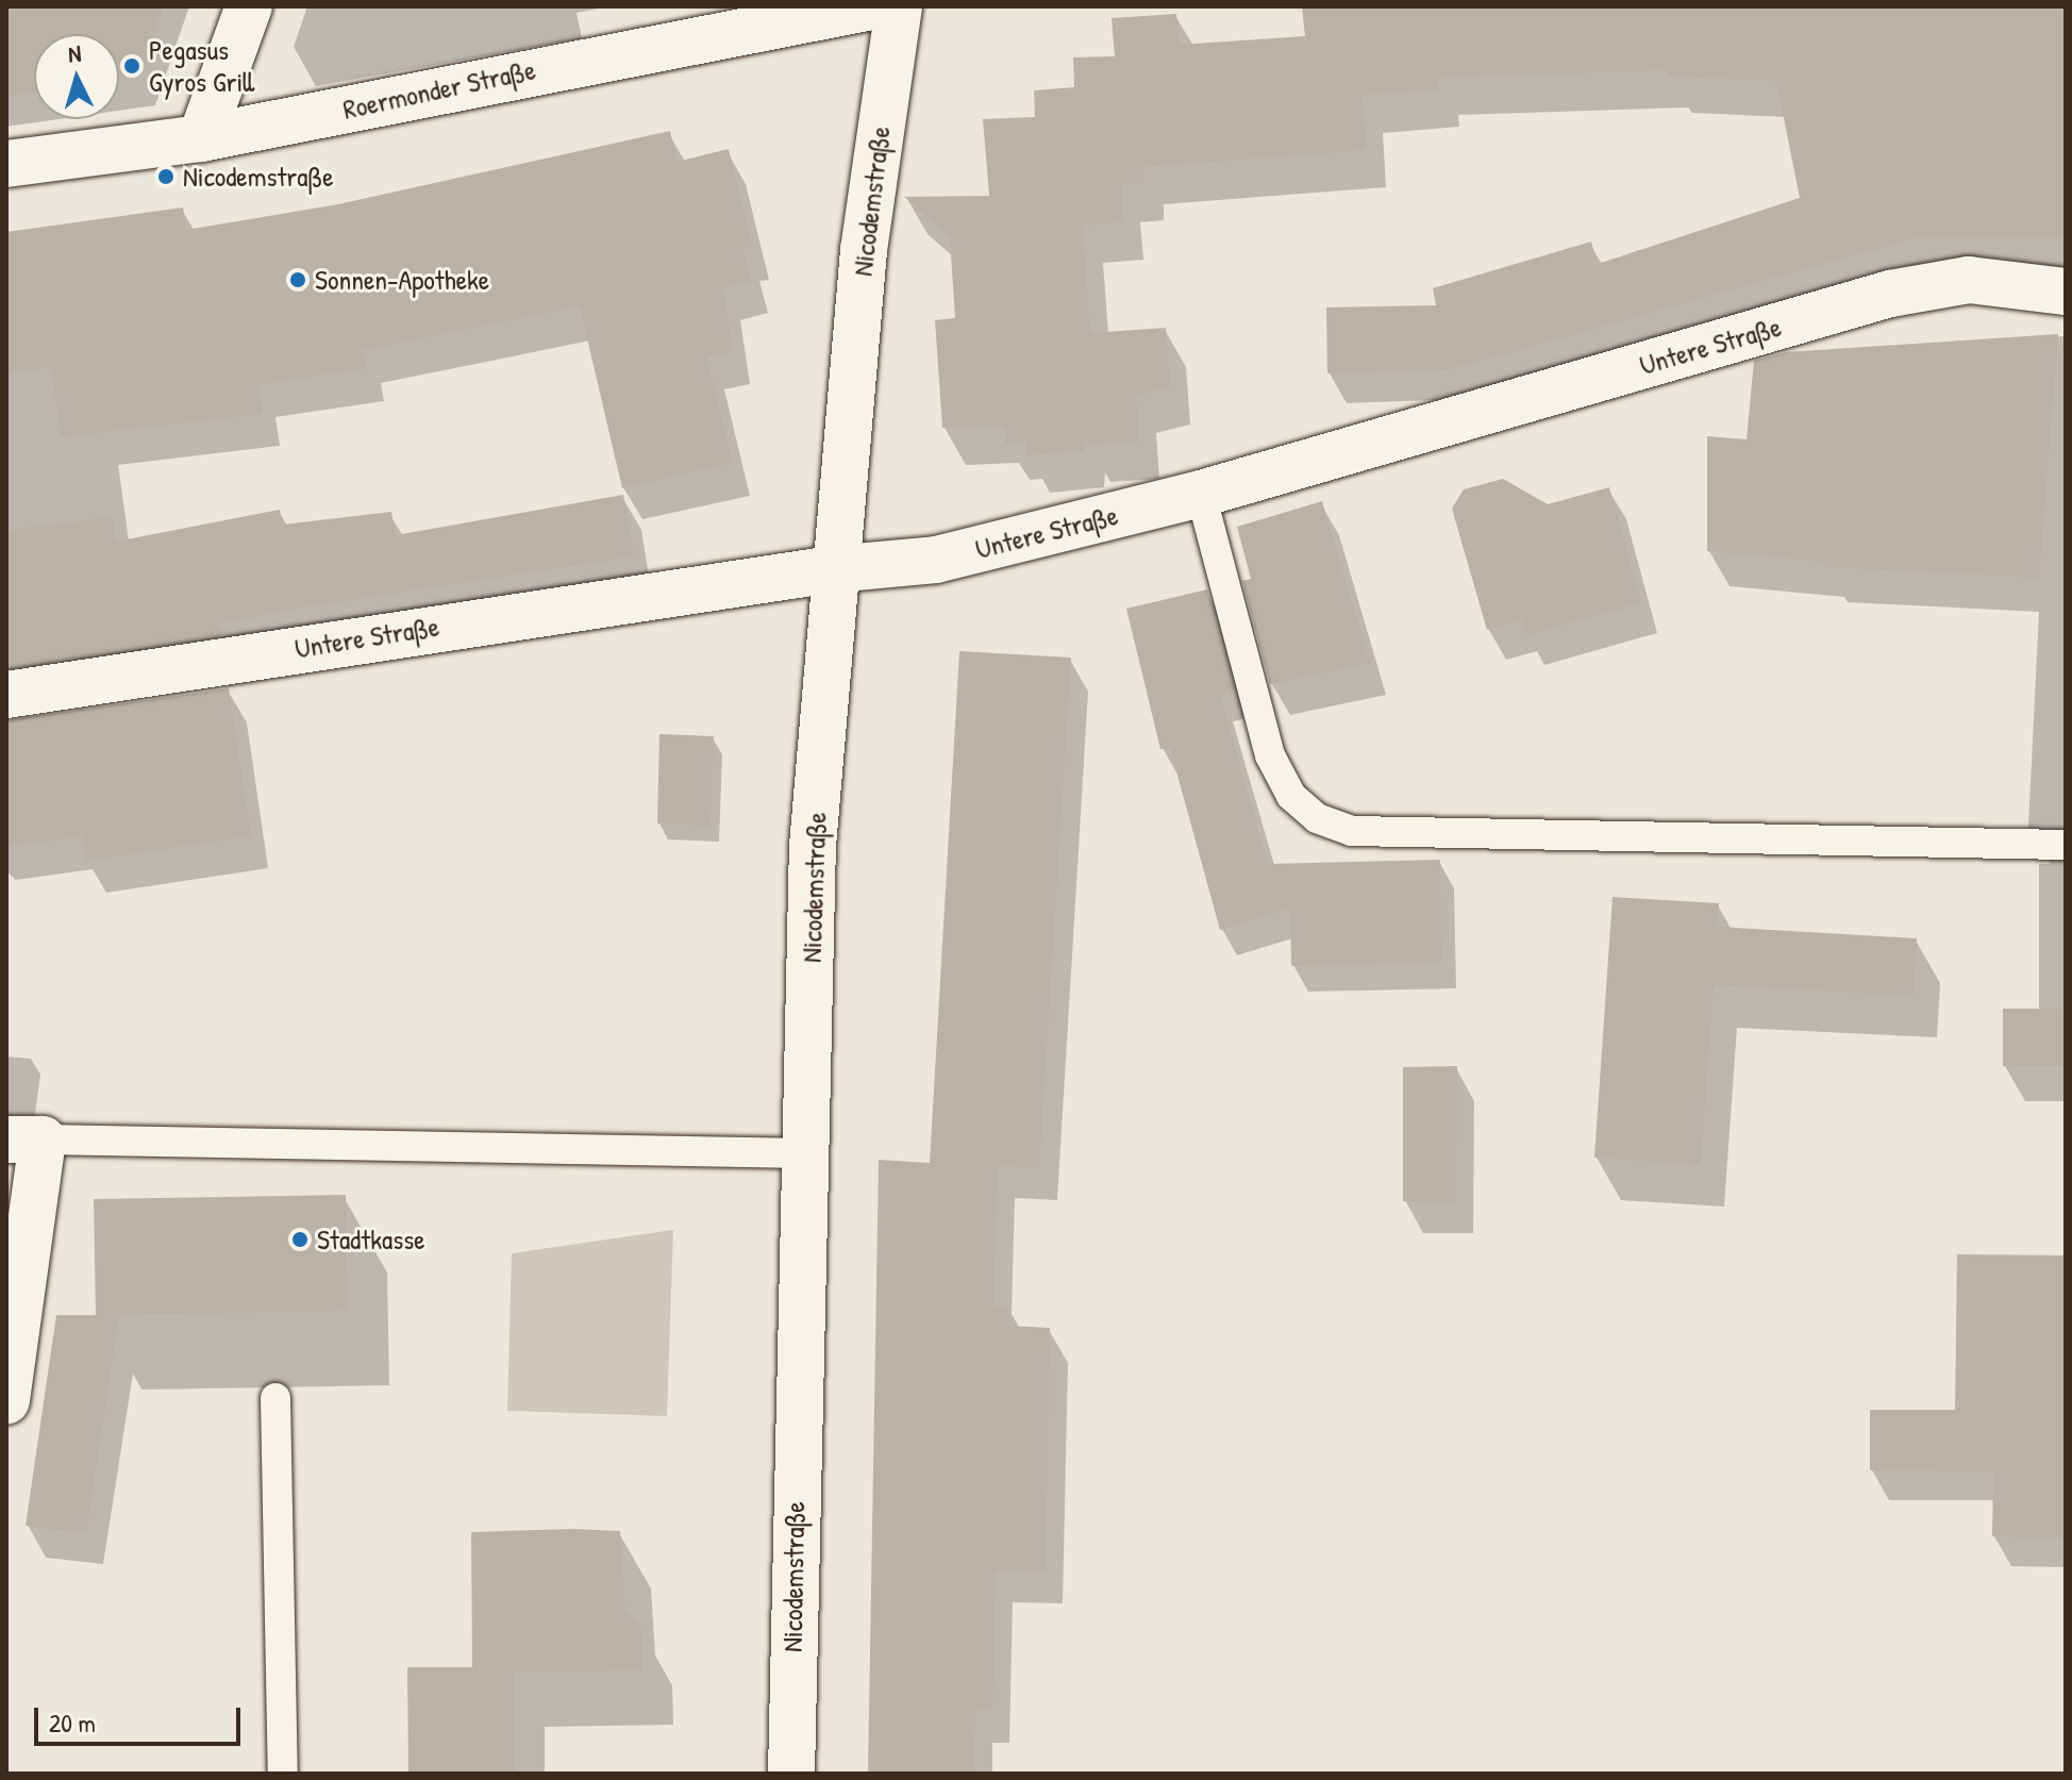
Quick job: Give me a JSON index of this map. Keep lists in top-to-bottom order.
{
  "streets": {
    "main road": ["Roermonder Straße", "Nicodemstraße", "Untere Straße"]
  },
  "crossings": [
    ["Nicodemstraße", "Untere Straße"]
  ],
  "places": [
    "Pegasus Gyros Grill",
    "Nicodemstraße",
    "Sonnen-Apotheke",
    "Stadtkasse"
  ],
  "scale_bar": "20 m",
  "north": "top"
}
